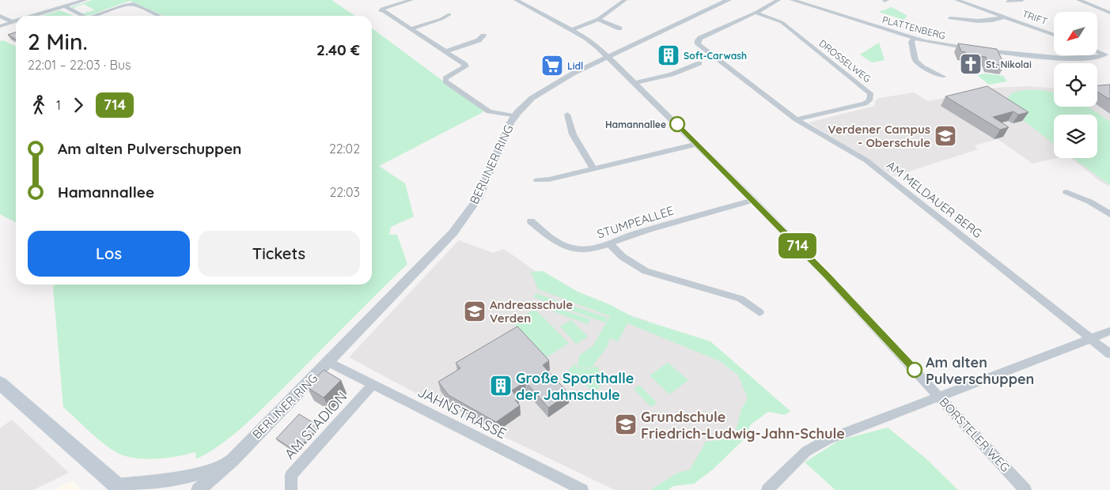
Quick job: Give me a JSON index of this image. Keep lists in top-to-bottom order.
{
  "streets": {
    "street": [
      "TRIFT",
      "PLATTENBERG",
      "DROSSELWEG",
      "BERLINER RING",
      "AM MELDAUER BERG",
      "STUMPEALLEE",
      "JAHNSTRASSE",
      "AM STADION",
      "BORSTELER WEG"
    ]
  },
  "crossings": [
    ["DROSSELWEG", "AM MELDAUER BERG"],
    ["BERLINER RING", "JAHNSTRASSE"],
    ["BERLINER RING", "BORSTELER WEG"],
    ["STUMPEALLEE", "BORSTELER WEG"],
    ["JAHNSTRASSE", "AM STADION"]
  ],
  "places": {
    "building": ["Soft-Carwash", "Große Sporthalle der Jahnschule"],
    "church": ["St. Nikolai"],
    "supermarket": ["Lidl"],
    "other": ["Hamannallee", "Am alten Pulverschuppen"],
    "school or university": ["Verdener Campus - Oberschule", "Andreasschule Verden", "Grundschule Friedrich-Ludwig-Jahn-Schule"]
  },
  "lines": ["bus line 714"],
  "north": "bottom left",
  "page": {
    "on_map": "714",
    "heading": ["2 Min.", "22:01 – 22:03 · Bus", "2.40 €"],
    "legs": ["1", "714"],
    "list": [
      {
        "name": "Am alten Pulverschuppen",
        "value": "22:02"
      },
      {
        "name": "Hamannallee",
        "value": "22:03"
      }
    ],
    "buttons": ["Los", "Tickets"]
  }
}
